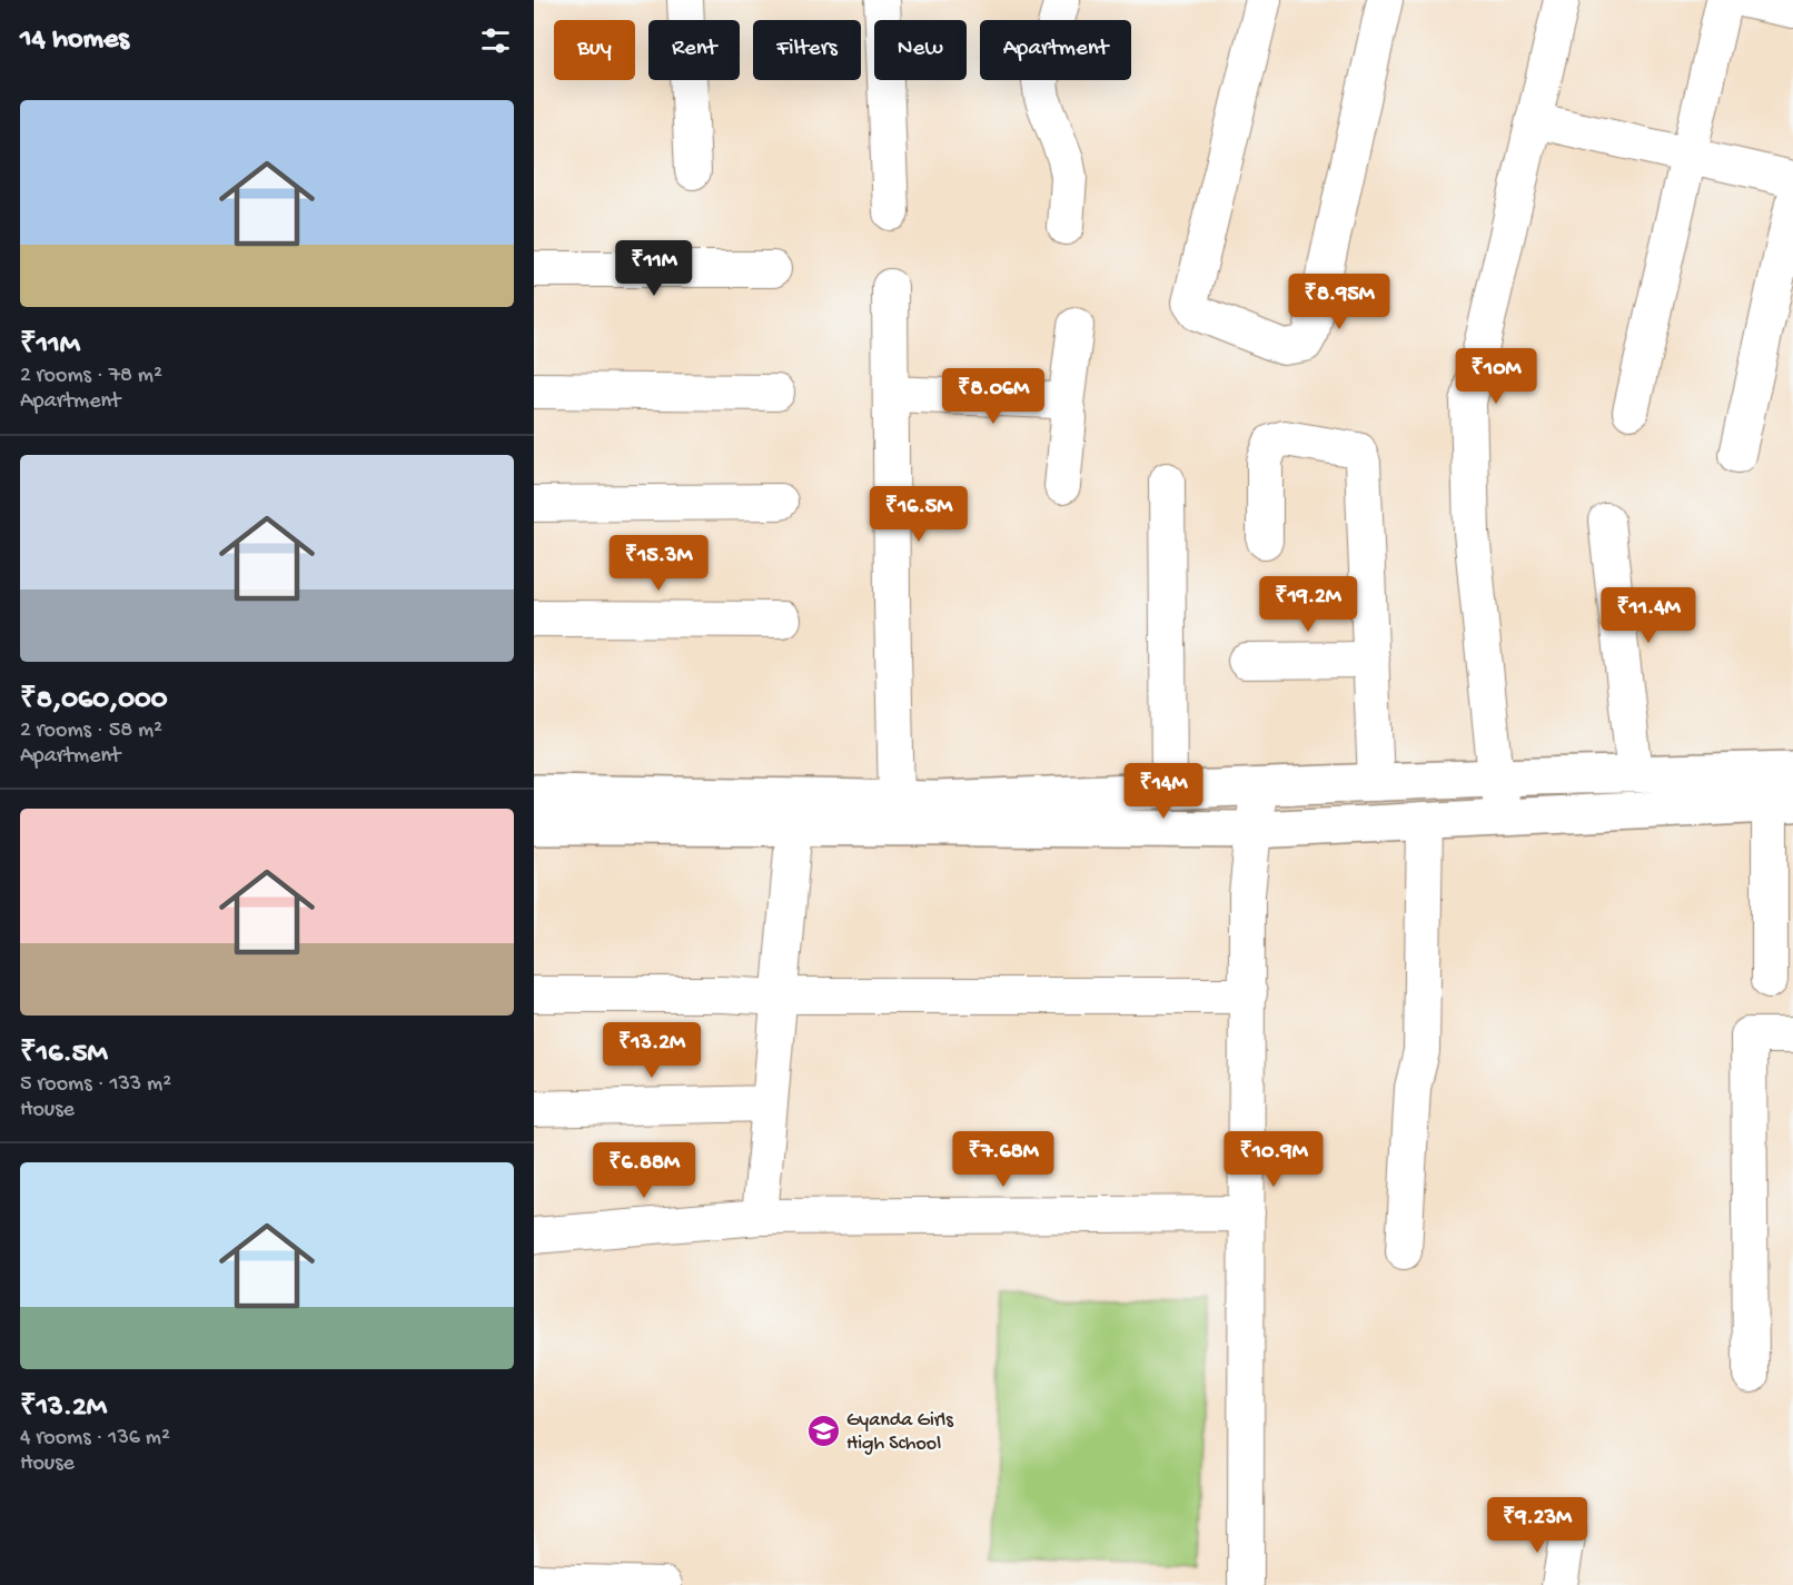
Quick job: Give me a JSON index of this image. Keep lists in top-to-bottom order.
{
  "places": {
    "school or university": ["Gyanda Girls High School"]
  },
  "page": {
    "heading": "14 homes",
    "chip": [
      "Buy",
      "Rent",
      "Filters",
      "New",
      "Apartment"
    ],
    "list": [
      {
        "name": "₹11M",
        "note": "2 rooms · 78 m² · Apartment"
      },
      {
        "name": "₹8,060,000",
        "note": "2 rooms · 58 m² · Apartment"
      },
      {
        "name": "₹16.5M",
        "note": "5 rooms · 133 m² · House"
      },
      {
        "name": "₹13.2M",
        "note": "4 rooms · 136 m² · House"
      }
    ],
    "price": [
      "₹11M",
      "₹8.95M",
      "₹10M",
      "₹8.06M",
      "₹16.5M",
      "₹15.3M",
      "₹19.2M",
      "₹11.4M",
      "₹14M",
      "₹13.2M",
      "₹7.68M",
      "₹10.9M",
      "₹6.88M",
      "₹9.23M"
    ]
  }
}
